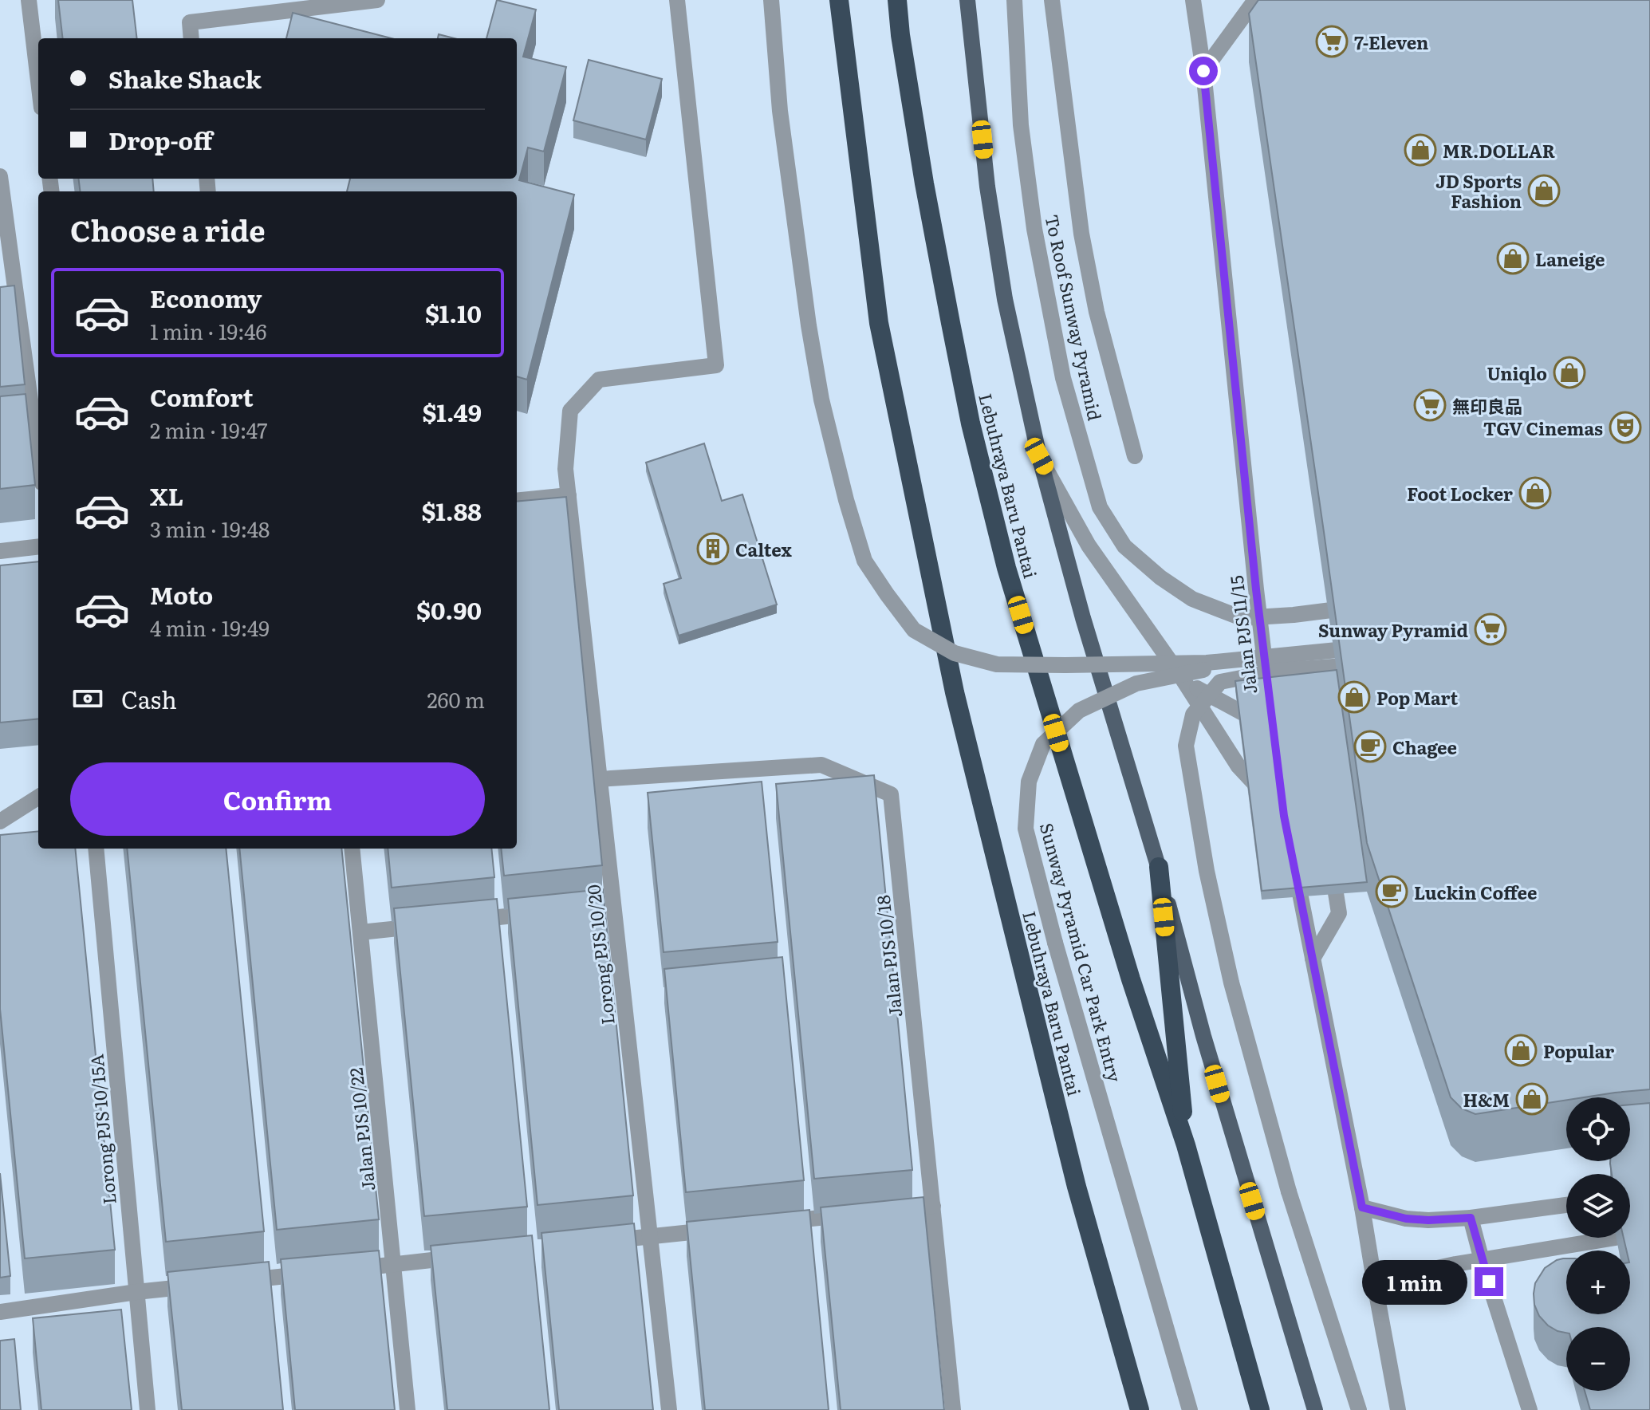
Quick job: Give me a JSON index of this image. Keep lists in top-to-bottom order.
{
  "streets": {
    "highway": ["Lebuhraya Baru Pantai"],
    "street": [
      "To Roof Sunway Pyramid",
      "Jalan PJS 11/15",
      "Sunway Pyramid Car Park Entry",
      "Lorong PJS 10/20",
      "Jalan PJS 10/18",
      "Lorong PJS 10/15A",
      "Jalan PJS 10/22"
    ]
  },
  "crossings": [
    ["Lorong PJS 10/20", "Jalan PJS 10/18"]
  ],
  "places": {
    "supermarket": ["7-Eleven", "無印良品", "Sunway Pyramid"],
    "shop": [
      "MR.DOLLAR",
      "JD Sports Fashion",
      "Laneige",
      "Uniqlo",
      "Foot Locker",
      "Pop Mart",
      "Popular",
      "H&M"
    ],
    "theatre": ["TGV Cinemas"],
    "building": ["Caltex"],
    "cafe": ["Chagee", "Luckin Coffee"]
  },
  "page": {
    "banner": ["Shake Shack", "Drop-off"],
    "heading": "Choose a ride",
    "list": [
      {
        "name": "Economy",
        "note": "1 min · 19:46",
        "value": "$1.10"
      },
      {
        "name": "Comfort",
        "note": "2 min · 19:47",
        "value": "$1.49"
      },
      {
        "name": "XL",
        "note": "3 min · 19:48",
        "value": "$1.88"
      },
      {
        "name": "Moto",
        "note": "4 min · 19:49",
        "value": "$0.90"
      }
    ],
    "pay": ["Cash", "260 m"],
    "buttons": "Confirm",
    "map_buttons": ["+", "−"],
    "bubble": "1 min"
  }
}
